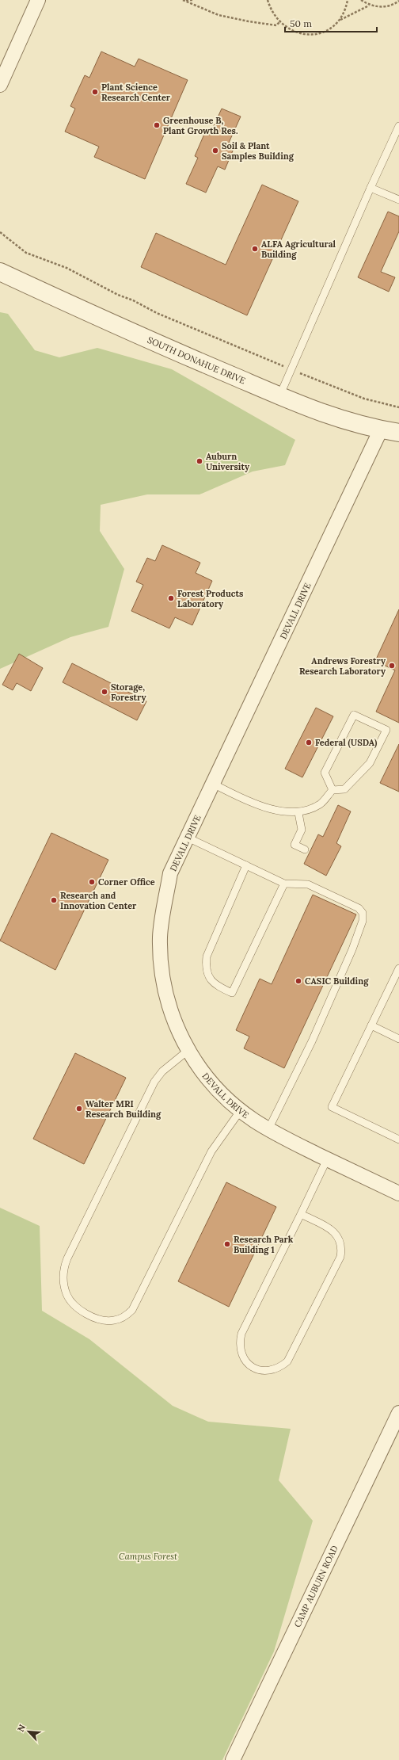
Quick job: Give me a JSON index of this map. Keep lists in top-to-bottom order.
{
  "streets": {
    "street": ["SOUTH DONAHUE DRIVE", "DEVALL DRIVE", "CAMP AUBURN ROAD"]
  },
  "crossings": [
    ["SOUTH DONAHUE DRIVE", "DEVALL DRIVE"]
  ],
  "parks": ["Campus Forest"],
  "places": [
    "Plant Science Research Center",
    "Greenhouse B, Plant Growth Res.",
    "Soil & Plant Samples Building",
    "ALFA Agricultural Building",
    "Auburn University",
    "Forest Products Laboratory",
    "Andrews Forestry Research Laboratory",
    "Storage, Forestry",
    "Federal (USDA)",
    "Corner Office",
    "Research and Innovation Center",
    "CASIC Building",
    "Walter MRI Research Building",
    "Research Park Building 1"
  ],
  "scale_bar": "50 m",
  "north": "top left"
}
